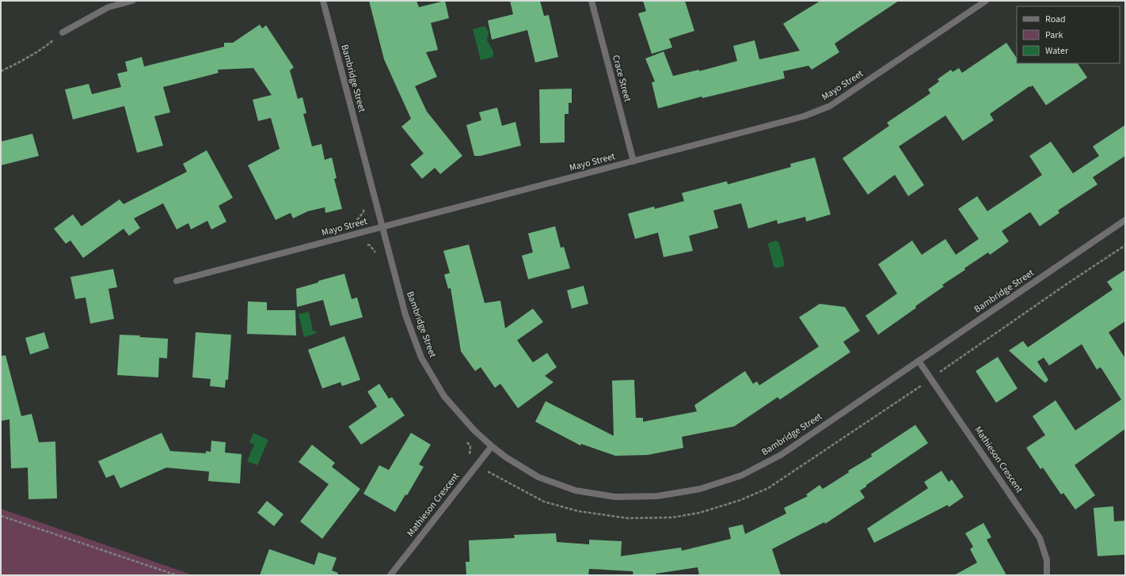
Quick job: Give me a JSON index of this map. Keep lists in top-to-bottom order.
{
  "streets": {
    "street": [
      "Bambridge Street",
      "Crace Street",
      "Mayo Street",
      "Mathieson Crescent"
    ]
  },
  "crossings": [
    ["Bambridge Street", "Mayo Street"],
    ["Bambridge Street", "Mathieson Crescent"],
    ["Crace Street", "Mayo Street"]
  ],
  "legend": ["Road", "Park", "Water"]
}
